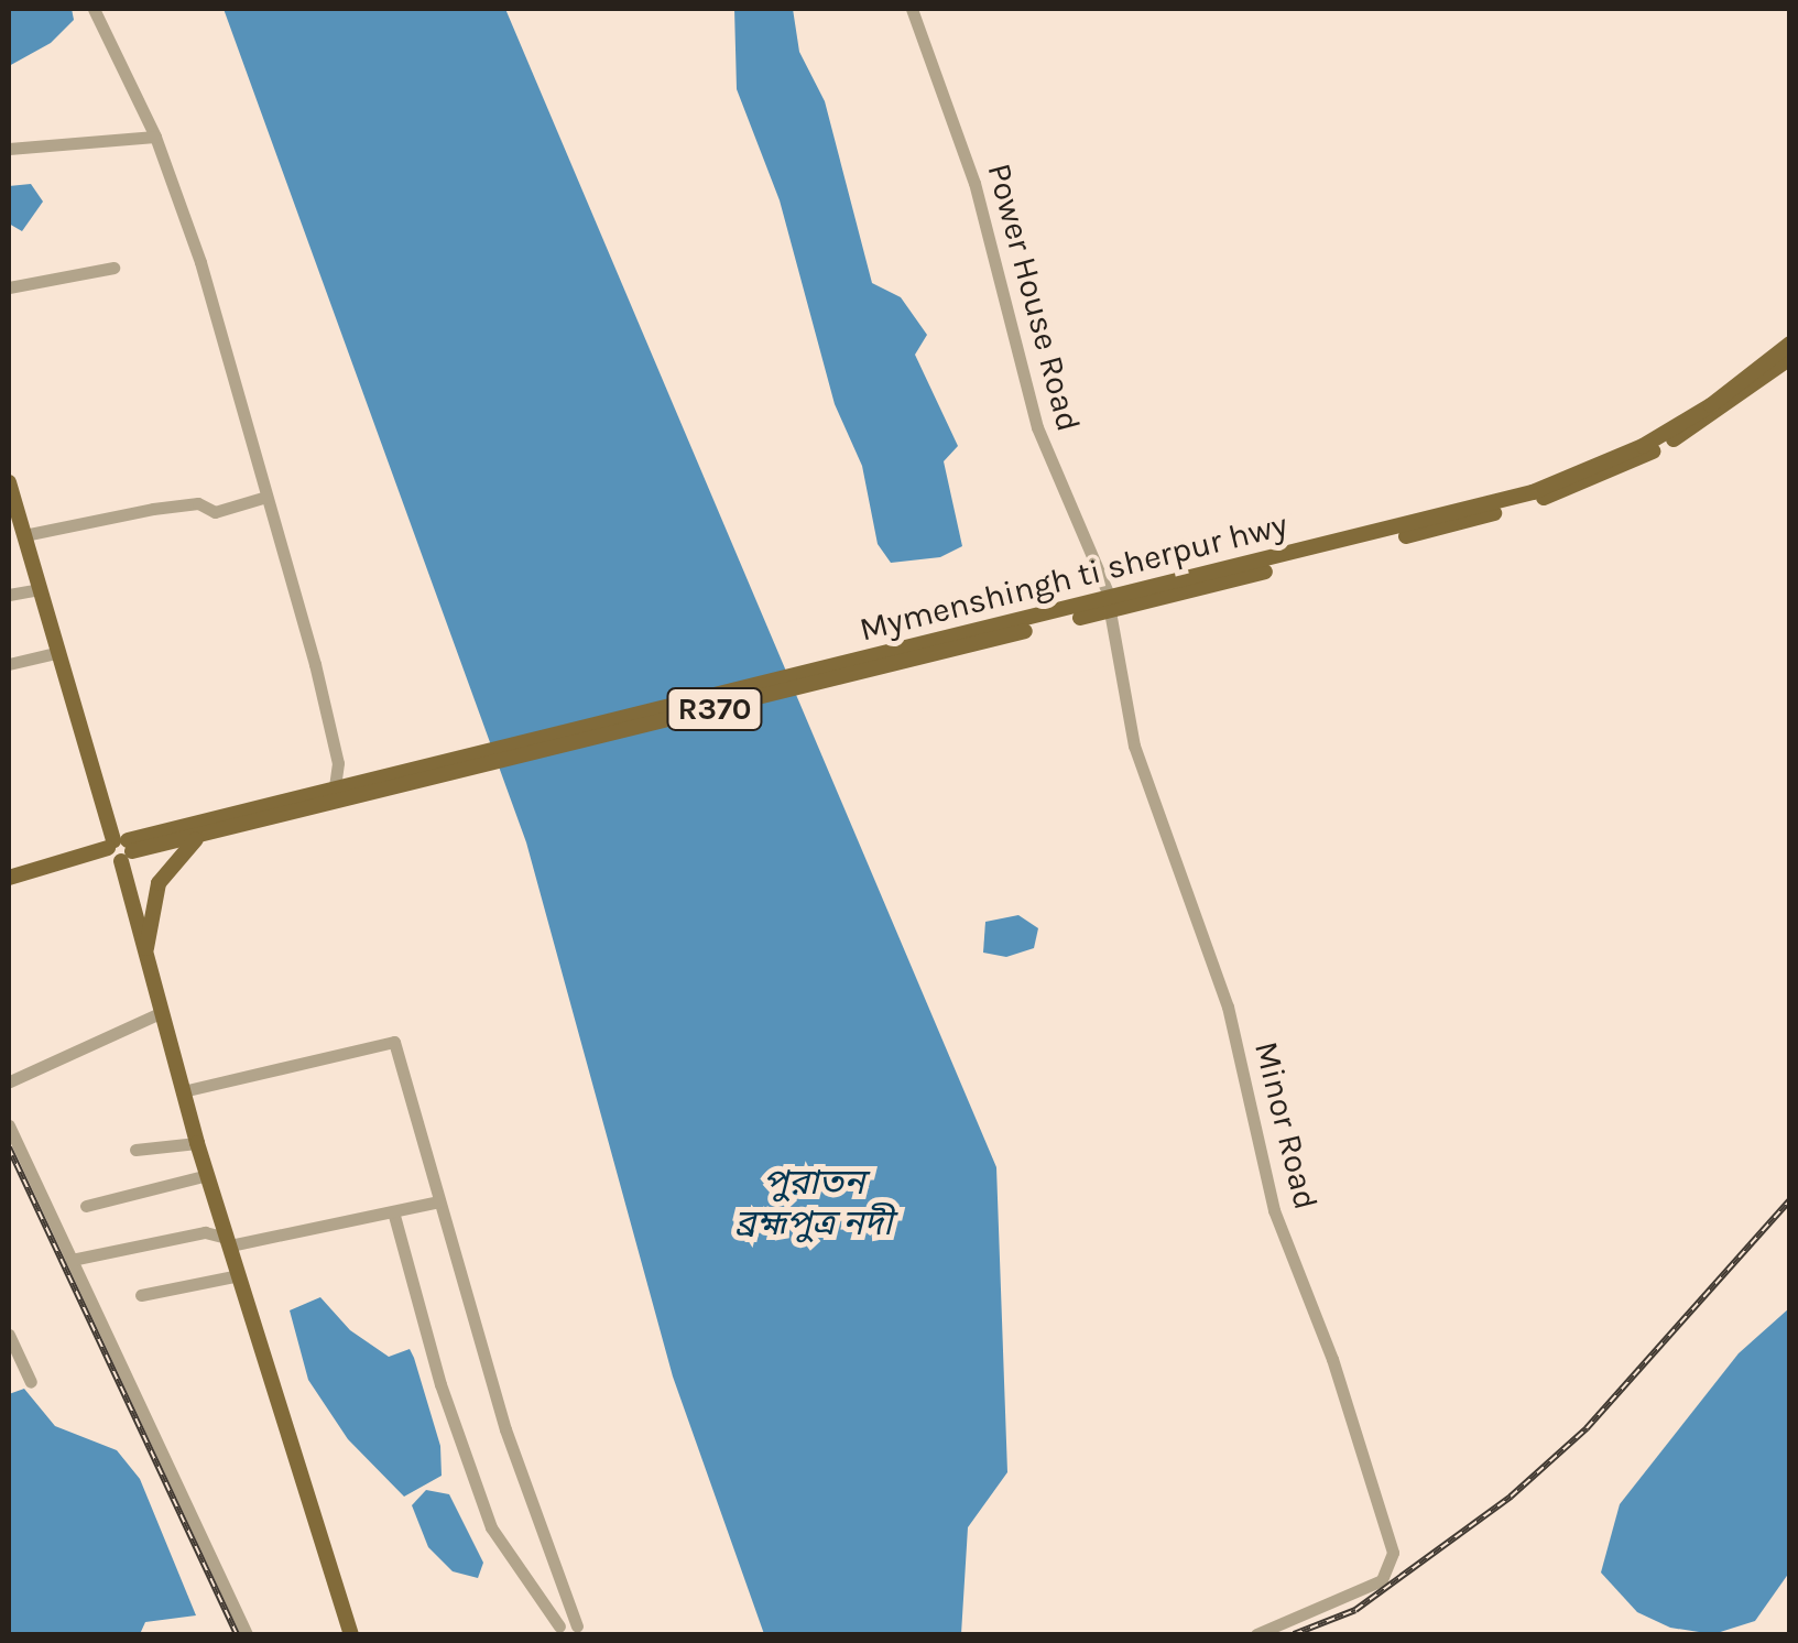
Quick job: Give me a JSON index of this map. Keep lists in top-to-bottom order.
{
  "streets": {
    "main road": ["Mymenshingh ti sherpur hwy"],
    "street": ["Power House Road", "Minor Road"]
  },
  "crossings": [
    ["Power House Road", "Mymenshingh ti sherpur hwy"],
    ["Power House Road", "Minor Road"],
    ["Mymenshingh ti sherpur hwy", "Minor Road"]
  ],
  "water": ["পুরাতন ব্রহ্মপুত্র নদী"]
}
